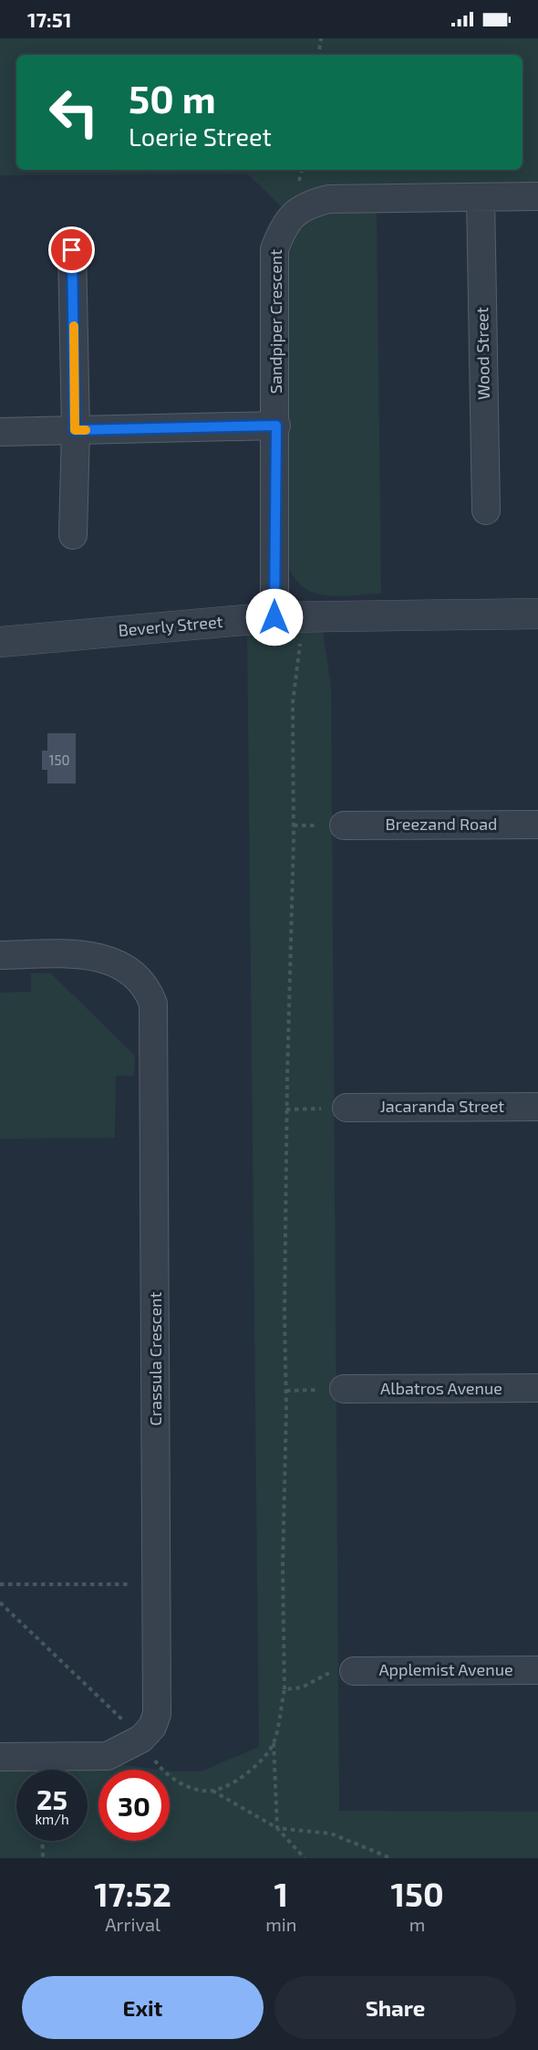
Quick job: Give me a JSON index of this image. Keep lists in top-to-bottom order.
{
  "streets": {
    "street": [
      "Sandpiper Crescent",
      "Wood Street",
      "Beverly Street",
      "Breezand Road",
      "Jacaranda Street",
      "Crassula Crescent",
      "Albatros Avenue",
      "Applemist Avenue"
    ]
  },
  "crossings": [
    ["Sandpiper Crescent", "Wood Street"],
    ["Sandpiper Crescent", "Beverly Street"]
  ],
  "house_numbers": ["150"],
  "page": {
    "status": "17:51",
    "turn": ["50 m", "Loerie Street"],
    "speed": "25 km/h",
    "limit": "30",
    "eta": [
      "17:52",
      "Arrival",
      "1",
      "min",
      "150",
      "m"
    ],
    "buttons": ["Exit", "Share"]
  }
}
